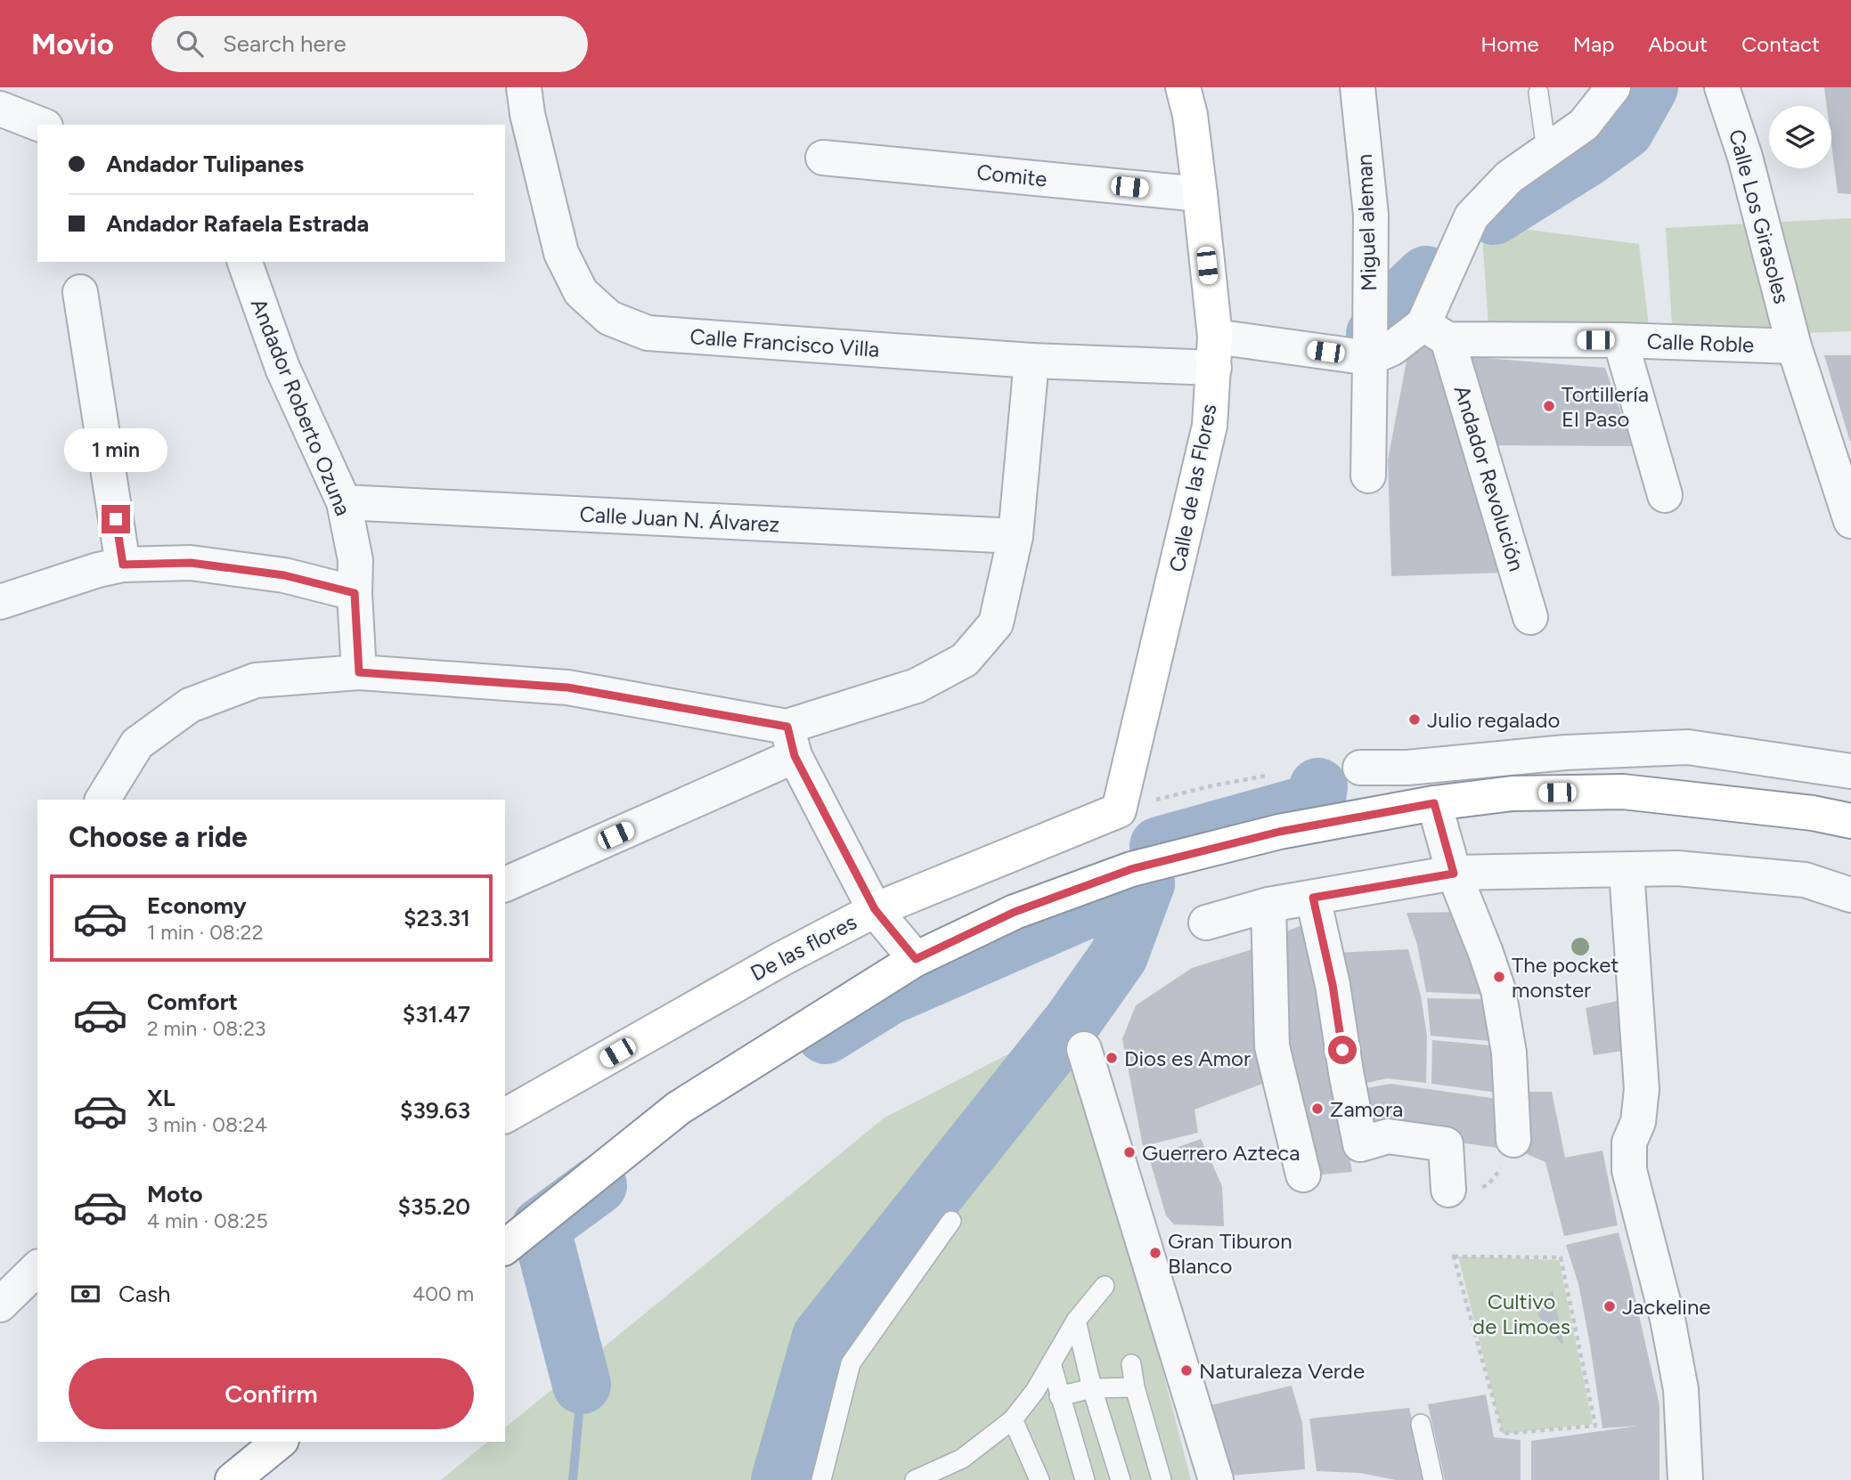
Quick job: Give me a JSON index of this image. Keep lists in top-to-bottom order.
{
  "streets": {
    "main road": ["Calle de las Flores", "De las flores"],
    "street": [
      "Comite",
      "Calle Los Girasoles",
      "Miguel aleman",
      "Calle Francisco Villa",
      "Calle Roble",
      "Andador Roberto Ozuna",
      "Andador Revolución",
      "Calle Juan N. Álvarez"
    ]
  },
  "crossings": [
    ["Comite", "Calle de las Flores"],
    ["Calle Los Girasoles", "Calle Roble"],
    ["Miguel aleman", "Calle Francisco Villa"],
    ["Calle Francisco Villa", "Calle de las Flores"],
    ["Calle Roble", "Andador Revolución"],
    ["Andador Roberto Ozuna", "Calle Juan N. Álvarez"],
    ["Calle de las Flores", "De las flores"]
  ],
  "parks": ["Cultivo de Limoes"],
  "places": [
    "Tortillería El Paso",
    "Julio regalado",
    "The pocket monster",
    "Dios es Amor",
    "Zamora",
    "Guerrero Azteca",
    "Gran Tiburon Blanco",
    "Jackeline",
    "Naturaleza Verde"
  ],
  "page": {
    "header": "Movio",
    "search": "Search here",
    "nav": [
      "Home",
      "Map",
      "About",
      "Contact"
    ],
    "banner": ["Andador Tulipanes", "Andador Rafaela Estrada"],
    "bubble": "1 min",
    "heading": "Choose a ride",
    "list": [
      {
        "name": "Economy",
        "note": "1 min · 08:22",
        "value": "$23.31"
      },
      {
        "name": "Comfort",
        "note": "2 min · 08:23",
        "value": "$31.47"
      },
      {
        "name": "XL",
        "note": "3 min · 08:24",
        "value": "$39.63"
      },
      {
        "name": "Moto",
        "note": "4 min · 08:25",
        "value": "$35.20"
      }
    ],
    "pay": ["Cash", "400 m"],
    "buttons": "Confirm"
  }
}
